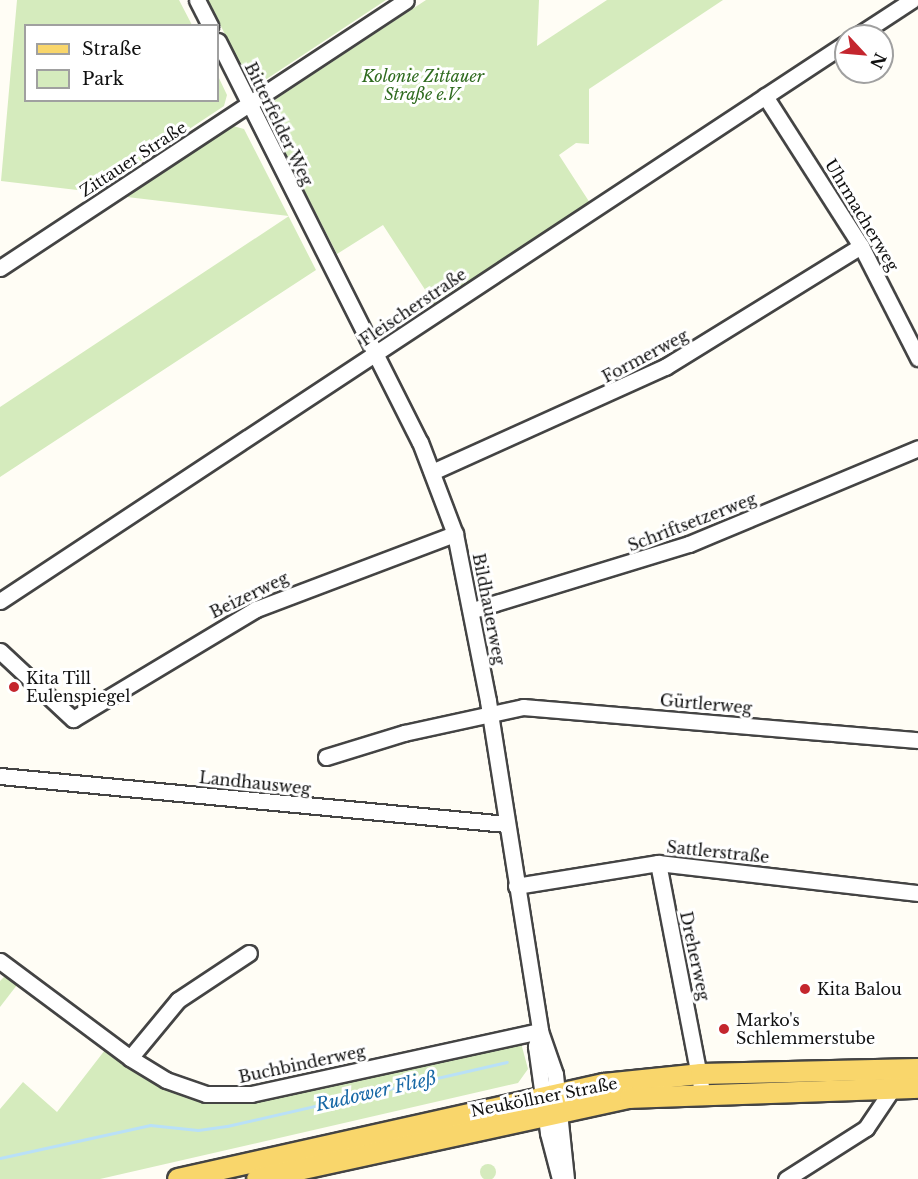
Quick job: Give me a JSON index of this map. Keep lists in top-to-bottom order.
{
  "streets": {
    "main road": ["Neuköllner Straße"],
    "street": [
      "Bitterfelder Weg",
      "Zittauer Straße",
      "Uhrmacherweg",
      "Fleischerstraße",
      "Formerweg",
      "Schriftsetzerweg",
      "Beizerweg",
      "Bildhauerweg",
      "Gürtlerweg",
      "Landhausweg",
      "Sattlerstraße",
      "Dreherweg",
      "Buchbinderweg"
    ]
  },
  "crossings": [
    ["Bitterfelder Weg", "Zittauer Straße"],
    ["Bitterfelder Weg", "Bildhauerweg"],
    ["Uhrmacherweg", "Fleischerstraße"],
    ["Uhrmacherweg", "Formerweg"],
    ["Fleischerstraße", "Bildhauerweg"],
    ["Formerweg", "Bildhauerweg"],
    ["Schriftsetzerweg", "Bildhauerweg"],
    ["Beizerweg", "Bildhauerweg"],
    ["Bildhauerweg", "Gürtlerweg"],
    ["Bildhauerweg", "Landhausweg"],
    ["Bildhauerweg", "Sattlerstraße"],
    ["Bildhauerweg", "Buchbinderweg"],
    ["Bildhauerweg", "Neuköllner Straße"],
    ["Sattlerstraße", "Dreherweg"],
    ["Dreherweg", "Neuköllner Straße"]
  ],
  "water": ["Rudower Fließ"],
  "parks": ["Kolonie Zittauer Straße e.V."],
  "places": ["Kita Till Eulenspiegel", "Kita Balou", "Marko's Schlemmerstube"],
  "legend": ["Straße", "Park"],
  "north": "bottom right"
}
